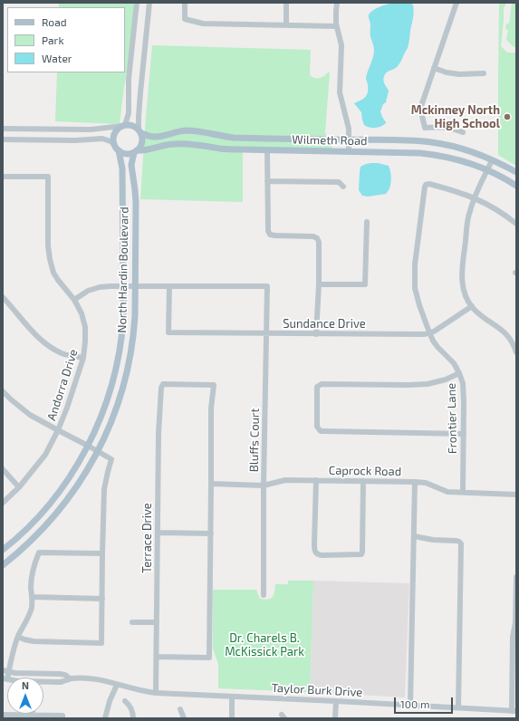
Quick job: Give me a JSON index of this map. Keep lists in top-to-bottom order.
{
  "streets": {
    "main road": ["Wilmeth Road", "North Hardin Boulevard"],
    "street": [
      "Sundance Drive",
      "Andorra Drive",
      "Frontier Lane",
      "Bluffs Court",
      "Caprock Road",
      "Terrace Drive",
      "Taylor Burk Drive"
    ]
  },
  "crossings": [
    ["Wilmeth Road", "North Hardin Boulevard"],
    ["Sundance Drive", "Frontier Lane"],
    ["Sundance Drive", "Bluffs Court"],
    ["Frontier Lane", "Caprock Road"],
    ["Bluffs Court", "Caprock Road"],
    ["Caprock Road", "Terrace Drive"],
    ["Terrace Drive", "Taylor Burk Drive"]
  ],
  "parks": ["Dr. Charels B. McKissick Park"],
  "places": ["Mckinney North High School"],
  "legend": ["Road", "Park", "Water"],
  "scale_bar": "100 m",
  "north": "top"
}
